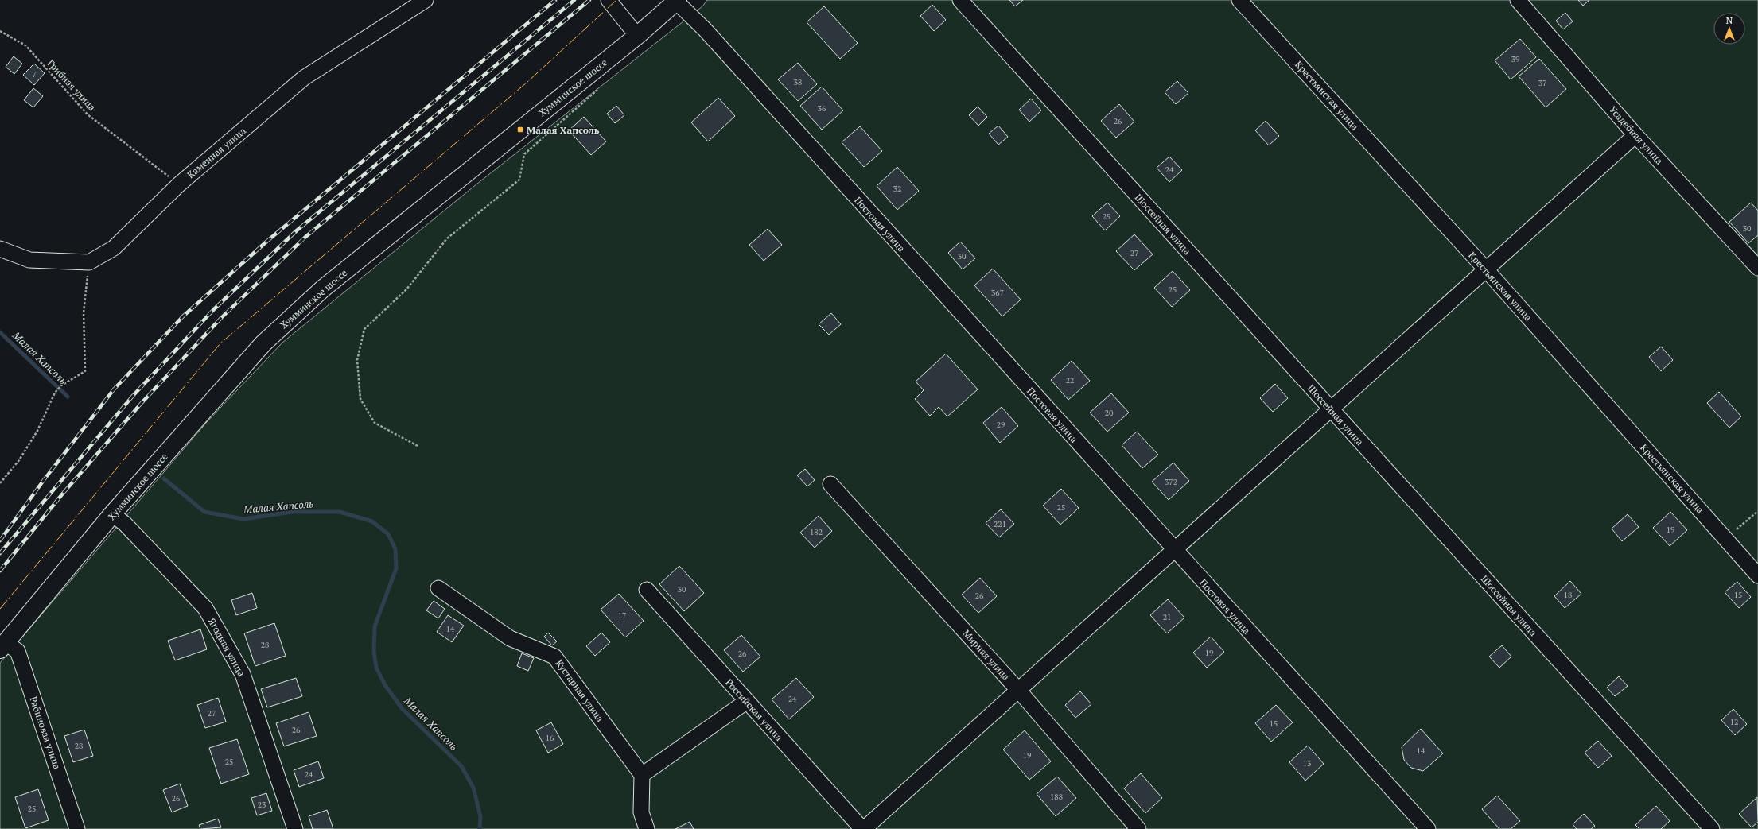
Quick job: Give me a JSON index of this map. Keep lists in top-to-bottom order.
{
  "streets": {
    "main road": ["Хумминское шоссе"],
    "street": [
      "Крестьянская улица",
      "Усадебная улица",
      "Каменная улица",
      "Постовая улица",
      "Шоссейная улица",
      "Ягодная улица",
      "Мирная улица",
      "Кустарная улица",
      "Российская улица",
      "Рябиновая улица"
    ],
    "path": ["Грибная улица"]
  },
  "crossings": [
    ["Грибная улица", "Каменная улица"],
    ["Хумминское шоссе", "Постовая улица"],
    ["Хумминское шоссе", "Ягодная улица"],
    ["Хумминское шоссе", "Рябиновая улица"]
  ],
  "water": ["Малая Хапсоль"],
  "places": {
    "transit": ["Малая Хапсоль"]
  },
  "house_numbers": [
    "39",
    "7",
    "38",
    "37",
    "36",
    "26",
    "24",
    "32",
    "29",
    "30",
    "27",
    "30",
    "25",
    "367",
    "22",
    "20",
    "29",
    "372",
    "25",
    "221",
    "19",
    "182",
    "30",
    "18",
    "15",
    "26",
    "17",
    "21",
    "14",
    "28",
    "19",
    "26",
    "24",
    "27",
    "12",
    "15",
    "26",
    "16",
    "28",
    "14",
    "19",
    "25",
    "13",
    "24",
    "188",
    "26",
    "23",
    "25"
  ],
  "north": "top"
}
